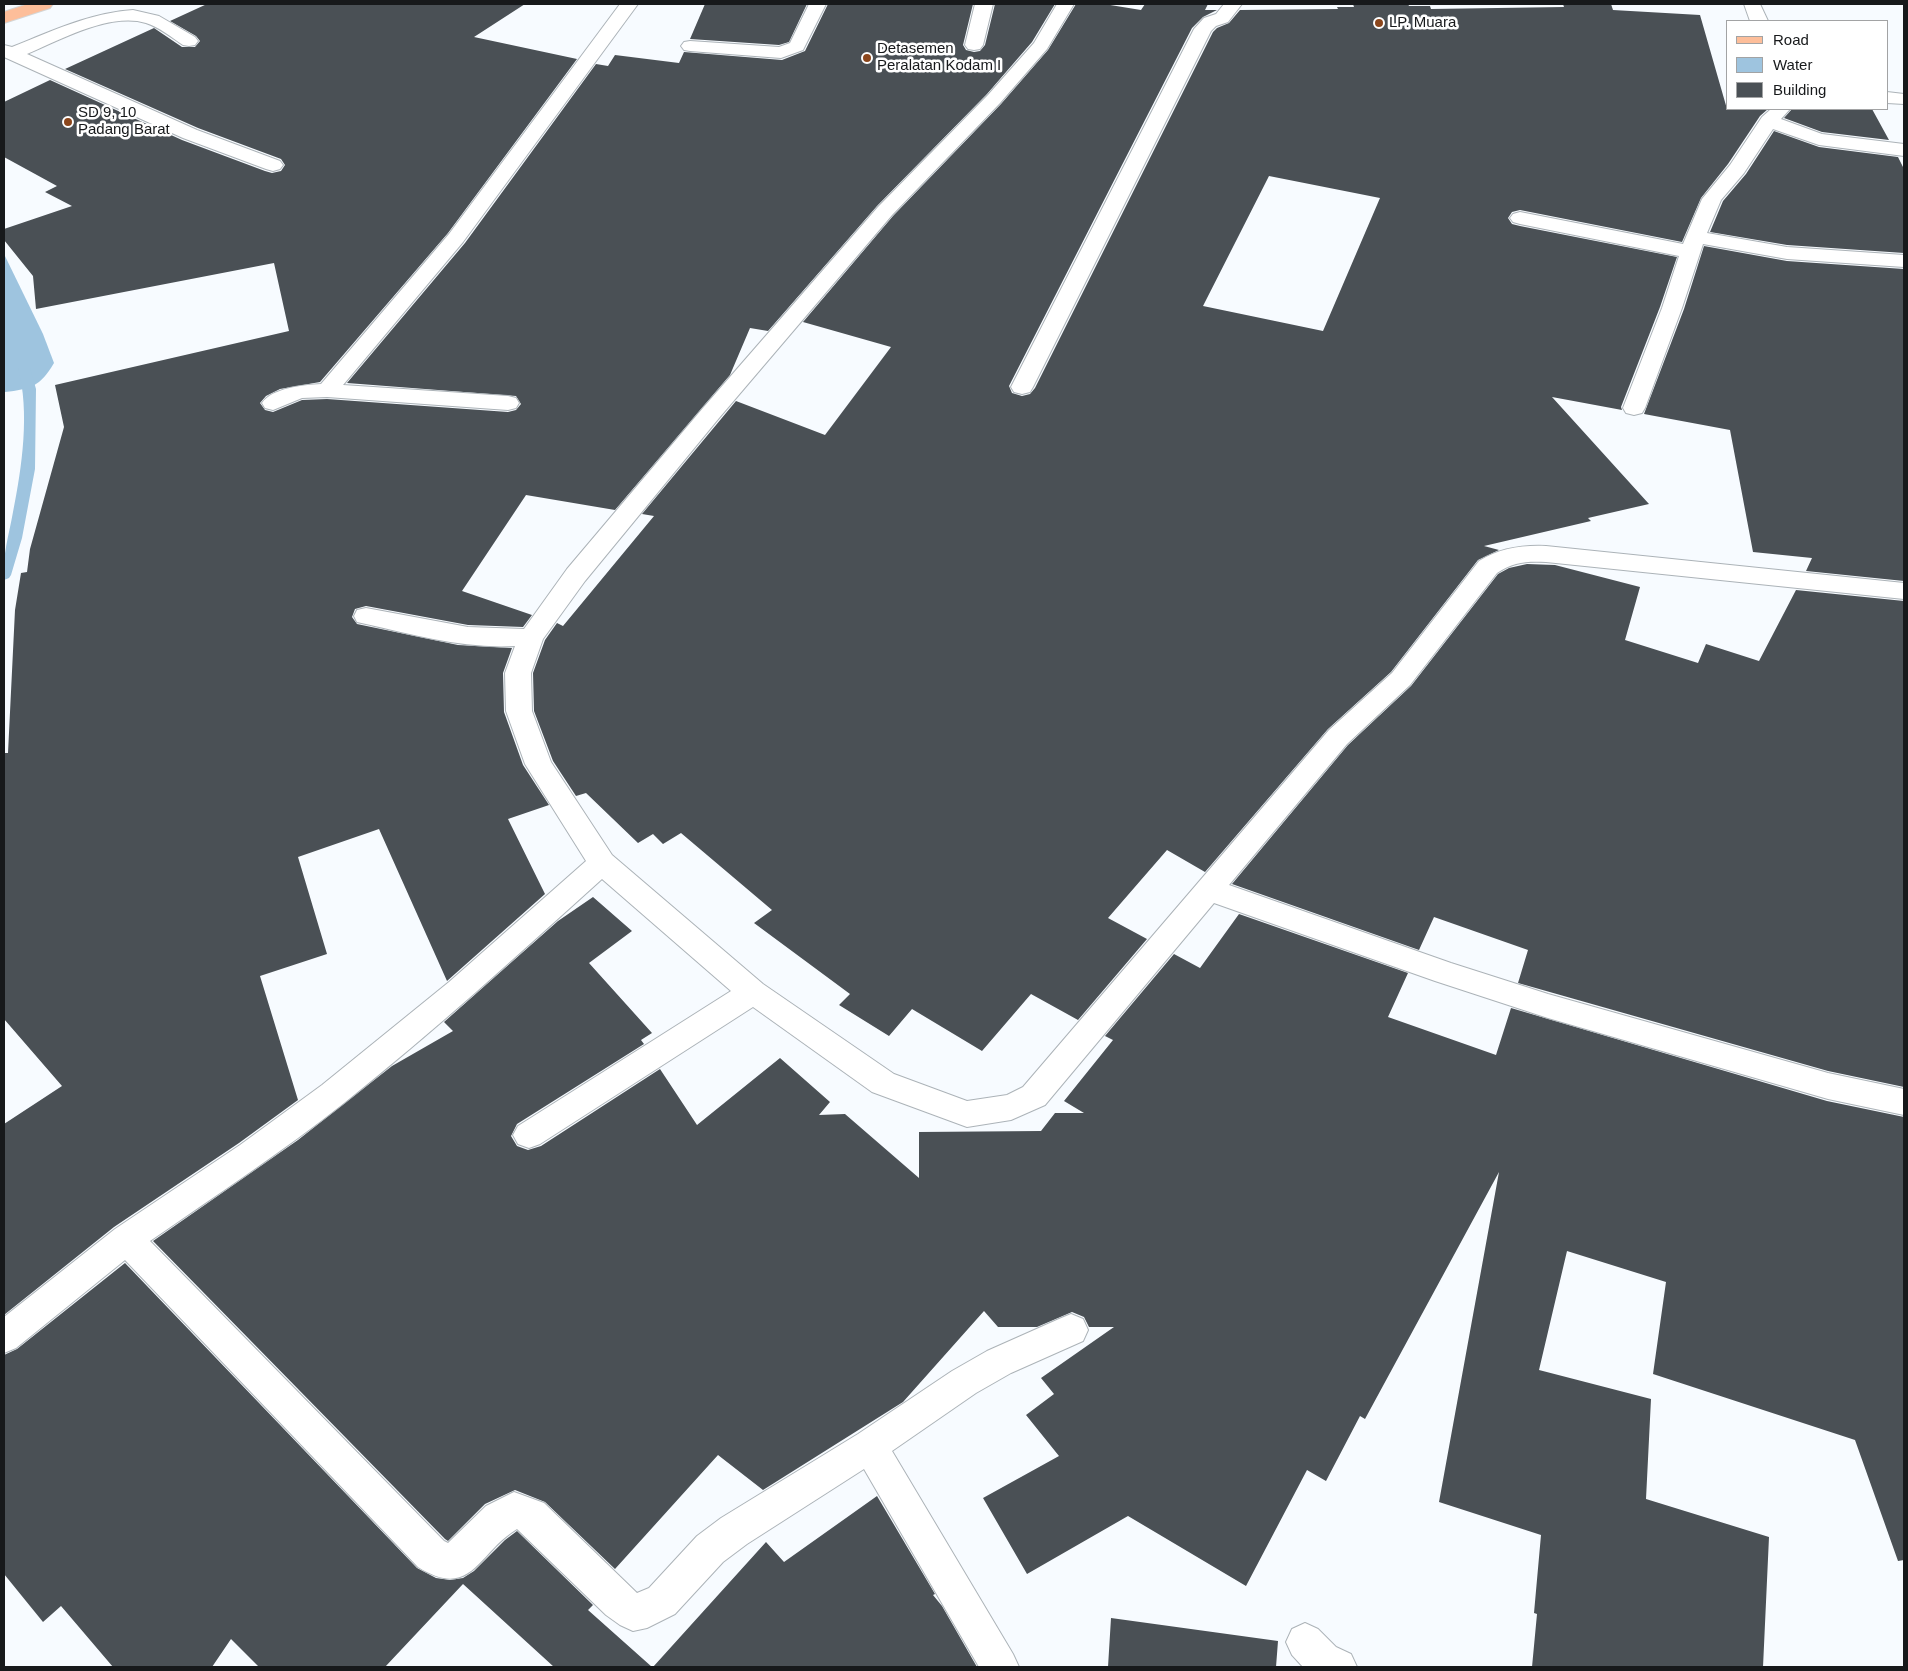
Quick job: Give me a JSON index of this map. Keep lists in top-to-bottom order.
{
  "places": ["LP. Muara", "Detasemen Peralatan Kodam I", "SD 9, 10 Padang Barat"],
  "legend": ["Road", "Water", "Building"]
}
